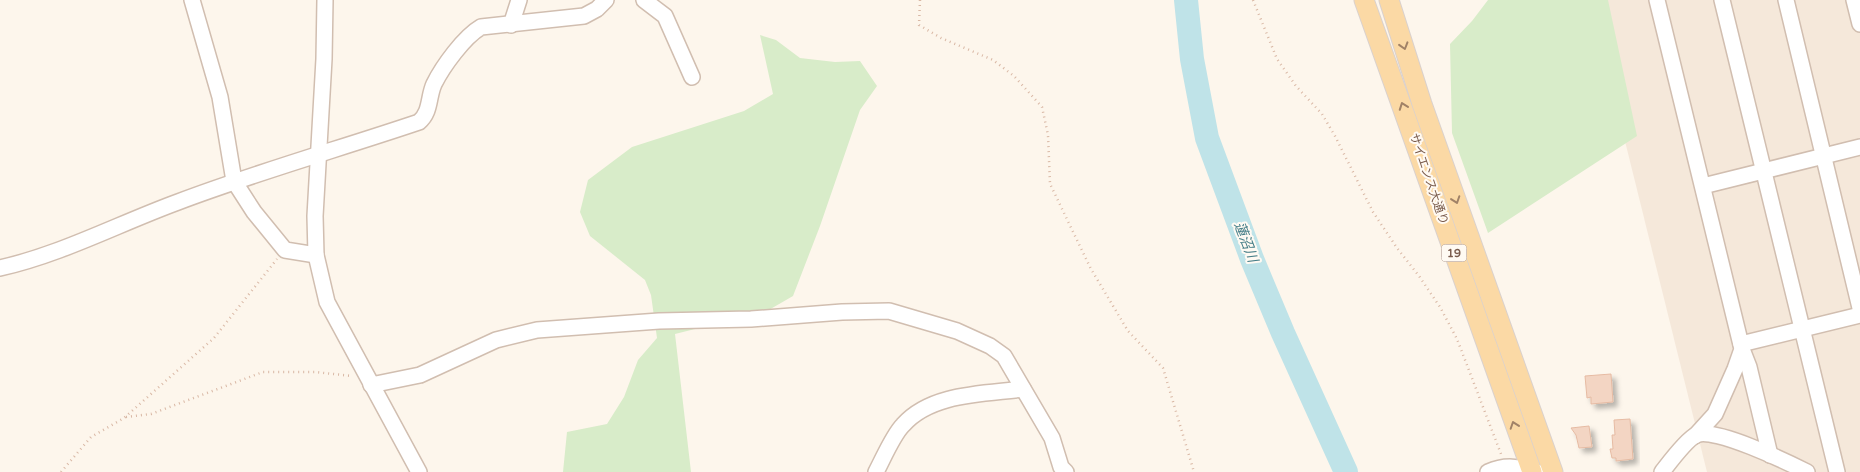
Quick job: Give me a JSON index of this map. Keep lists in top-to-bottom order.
{
  "streets": {
    "main road": ["サイエンス大通り", "19"]
  },
  "water": ["蓮沼川"]
}
